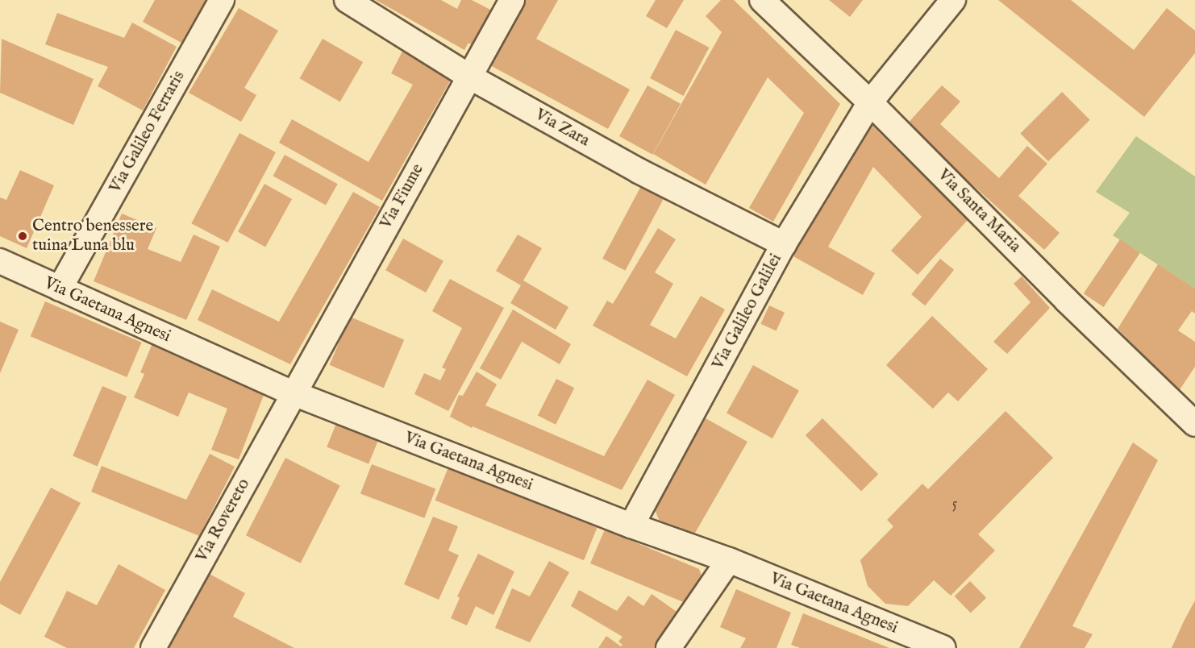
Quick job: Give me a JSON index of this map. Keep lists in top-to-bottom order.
{
  "streets": {
    "street": [
      "Via Zara",
      "Via Galileo Ferraris",
      "Via Fiume",
      "Via Santa Maria",
      "Via Gaetana Agnesi",
      "Via Galileo Galilei",
      "Via Rovereto"
    ]
  },
  "crossings": [
    ["Via Zara", "Via Fiume"],
    ["Via Zara", "Via Galileo Galilei"],
    ["Via Galileo Ferraris", "Via Gaetana Agnesi"],
    ["Via Fiume", "Via Gaetana Agnesi"],
    ["Via Fiume", "Via Rovereto"],
    ["Via Santa Maria", "Via Galileo Galilei"],
    ["Via Gaetana Agnesi", "Via Galileo Galilei"],
    ["Via Gaetana Agnesi", "Via Rovereto"]
  ],
  "places": ["Centro benessere tuina Luna blu"],
  "house_numbers": ["5"]
}
